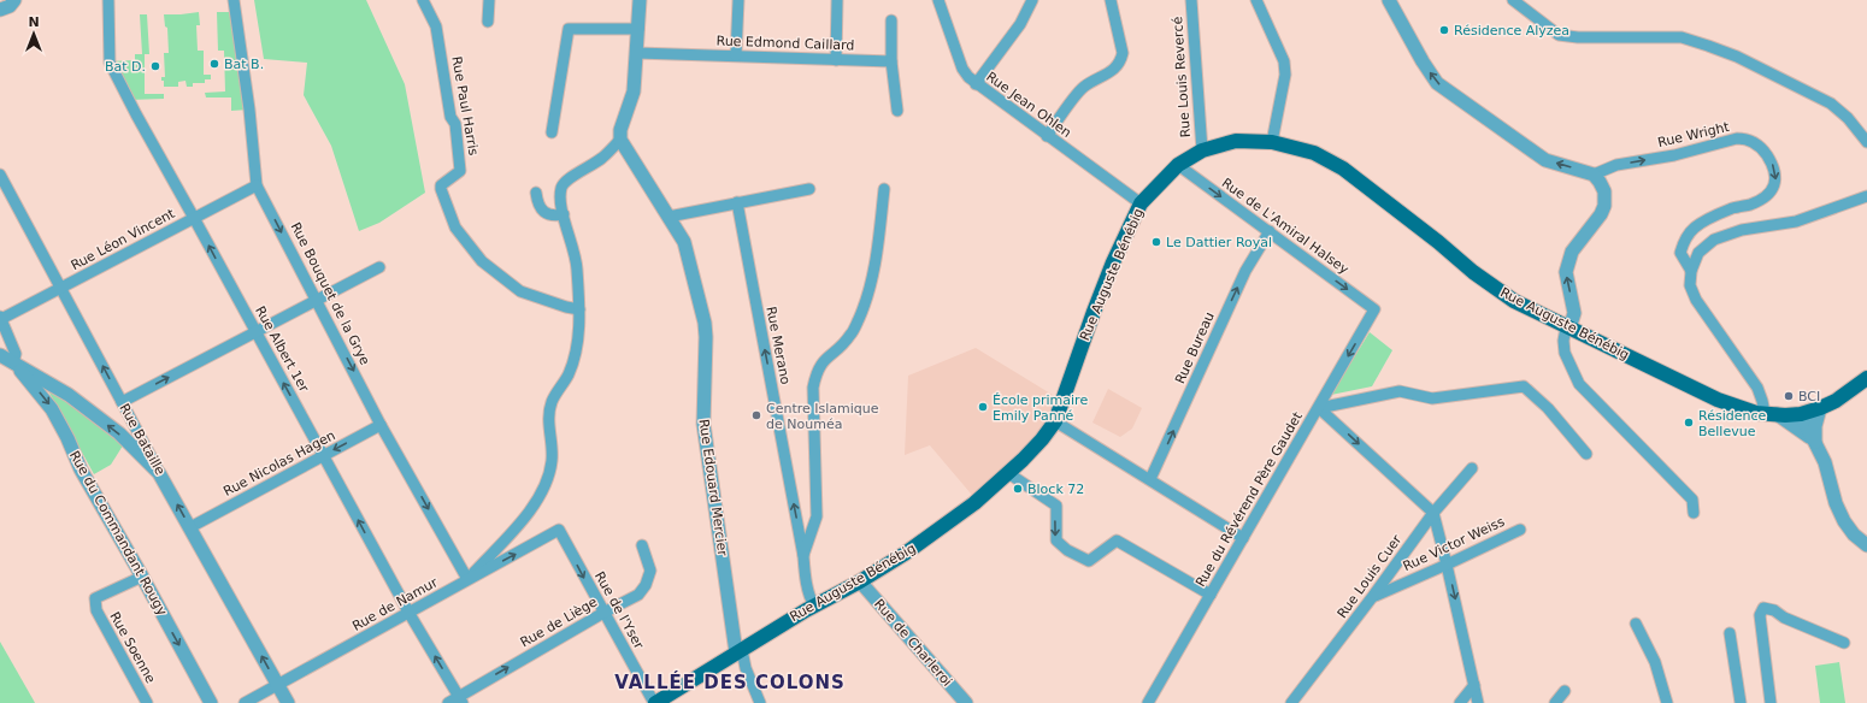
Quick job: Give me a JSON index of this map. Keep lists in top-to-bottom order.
{
  "streets": {
    "main road": ["Rue Auguste Bénébig"],
    "street": [
      "Rue Edmond Caillard",
      "Rue Louis Revercé",
      "Rue Jean Ohlen",
      "Rue Paul Harris",
      "Rue Wright",
      "Rue de L'Amiral Halsey",
      "Rue Léon Vincent",
      "Rue Bouquet de la Grye",
      "Rue Merano",
      "Rue Bureau",
      "Rue Albert 1er",
      "Rue Bataille",
      "Rue Nicolas Hagen",
      "Rue Edouard Mercier",
      "Rue du Révérend Père Gaudet",
      "Rue du Commandant Rougy",
      "Rue Victor Weiss",
      "Rue Louis Cuer",
      "Rue de Namur",
      "Rue de l'Yser",
      "Rue de Liège",
      "Rue de Charleroi",
      "Rue Soenne"
    ]
  },
  "crossings": [
    ["Rue Louis Revercé", "Rue Auguste Bénébig"],
    ["Rue Jean Ohlen", "Rue Auguste Bénébig"],
    ["Rue de L'Amiral Halsey", "Rue Auguste Bénébig"],
    ["Rue de L'Amiral Halsey", "Rue Bureau"],
    ["Rue de L'Amiral Halsey", "Rue du Révérend Père Gaudet"],
    ["Rue Léon Vincent", "Rue Bouquet de la Grye"],
    ["Rue Léon Vincent", "Rue Albert 1er"],
    ["Rue Léon Vincent", "Rue Bataille"],
    ["Rue Auguste Bénébig", "Rue Merano"],
    ["Rue Auguste Bénébig", "Rue Edouard Mercier"],
    ["Rue Auguste Bénébig", "Rue de l'Yser"],
    ["Rue Auguste Bénébig", "Rue de Charleroi"],
    ["Rue Bouquet de la Grye", "Rue Nicolas Hagen"],
    ["Rue Bouquet de la Grye", "Rue de Namur"],
    ["Rue Albert 1er", "Rue Nicolas Hagen"],
    ["Rue Albert 1er", "Rue de Namur"],
    ["Rue Albert 1er", "Rue de Liège"],
    ["Rue Bataille", "Rue Nicolas Hagen"],
    ["Rue Bataille", "Rue de Namur"],
    ["Rue du Commandant Rougy", "Rue Soenne"],
    ["Rue Victor Weiss", "Rue Louis Cuer"],
    ["Rue de Namur", "Rue de l'Yser"],
    ["Rue de l'Yser", "Rue de Liège"]
  ],
  "one_way": [
    "Rue de L'Amiral Halsey",
    "Rue Bouquet de la Grye",
    "Rue Merano",
    "Rue Bureau",
    "Rue Albert 1er",
    "Rue de l'Yser",
    "Rue de Liège"
  ],
  "districts": ["VALLÉE DES COLONS"],
  "places": [
    "Résidence Alyzea",
    "Bat B.",
    "Bat D.",
    "Le Dattier Royal",
    "BCI",
    "École primaire Emily Panné",
    "Centre Islamique de Nouméa",
    "Résidence Bellevue",
    "Block 72"
  ],
  "north": "top"
}
